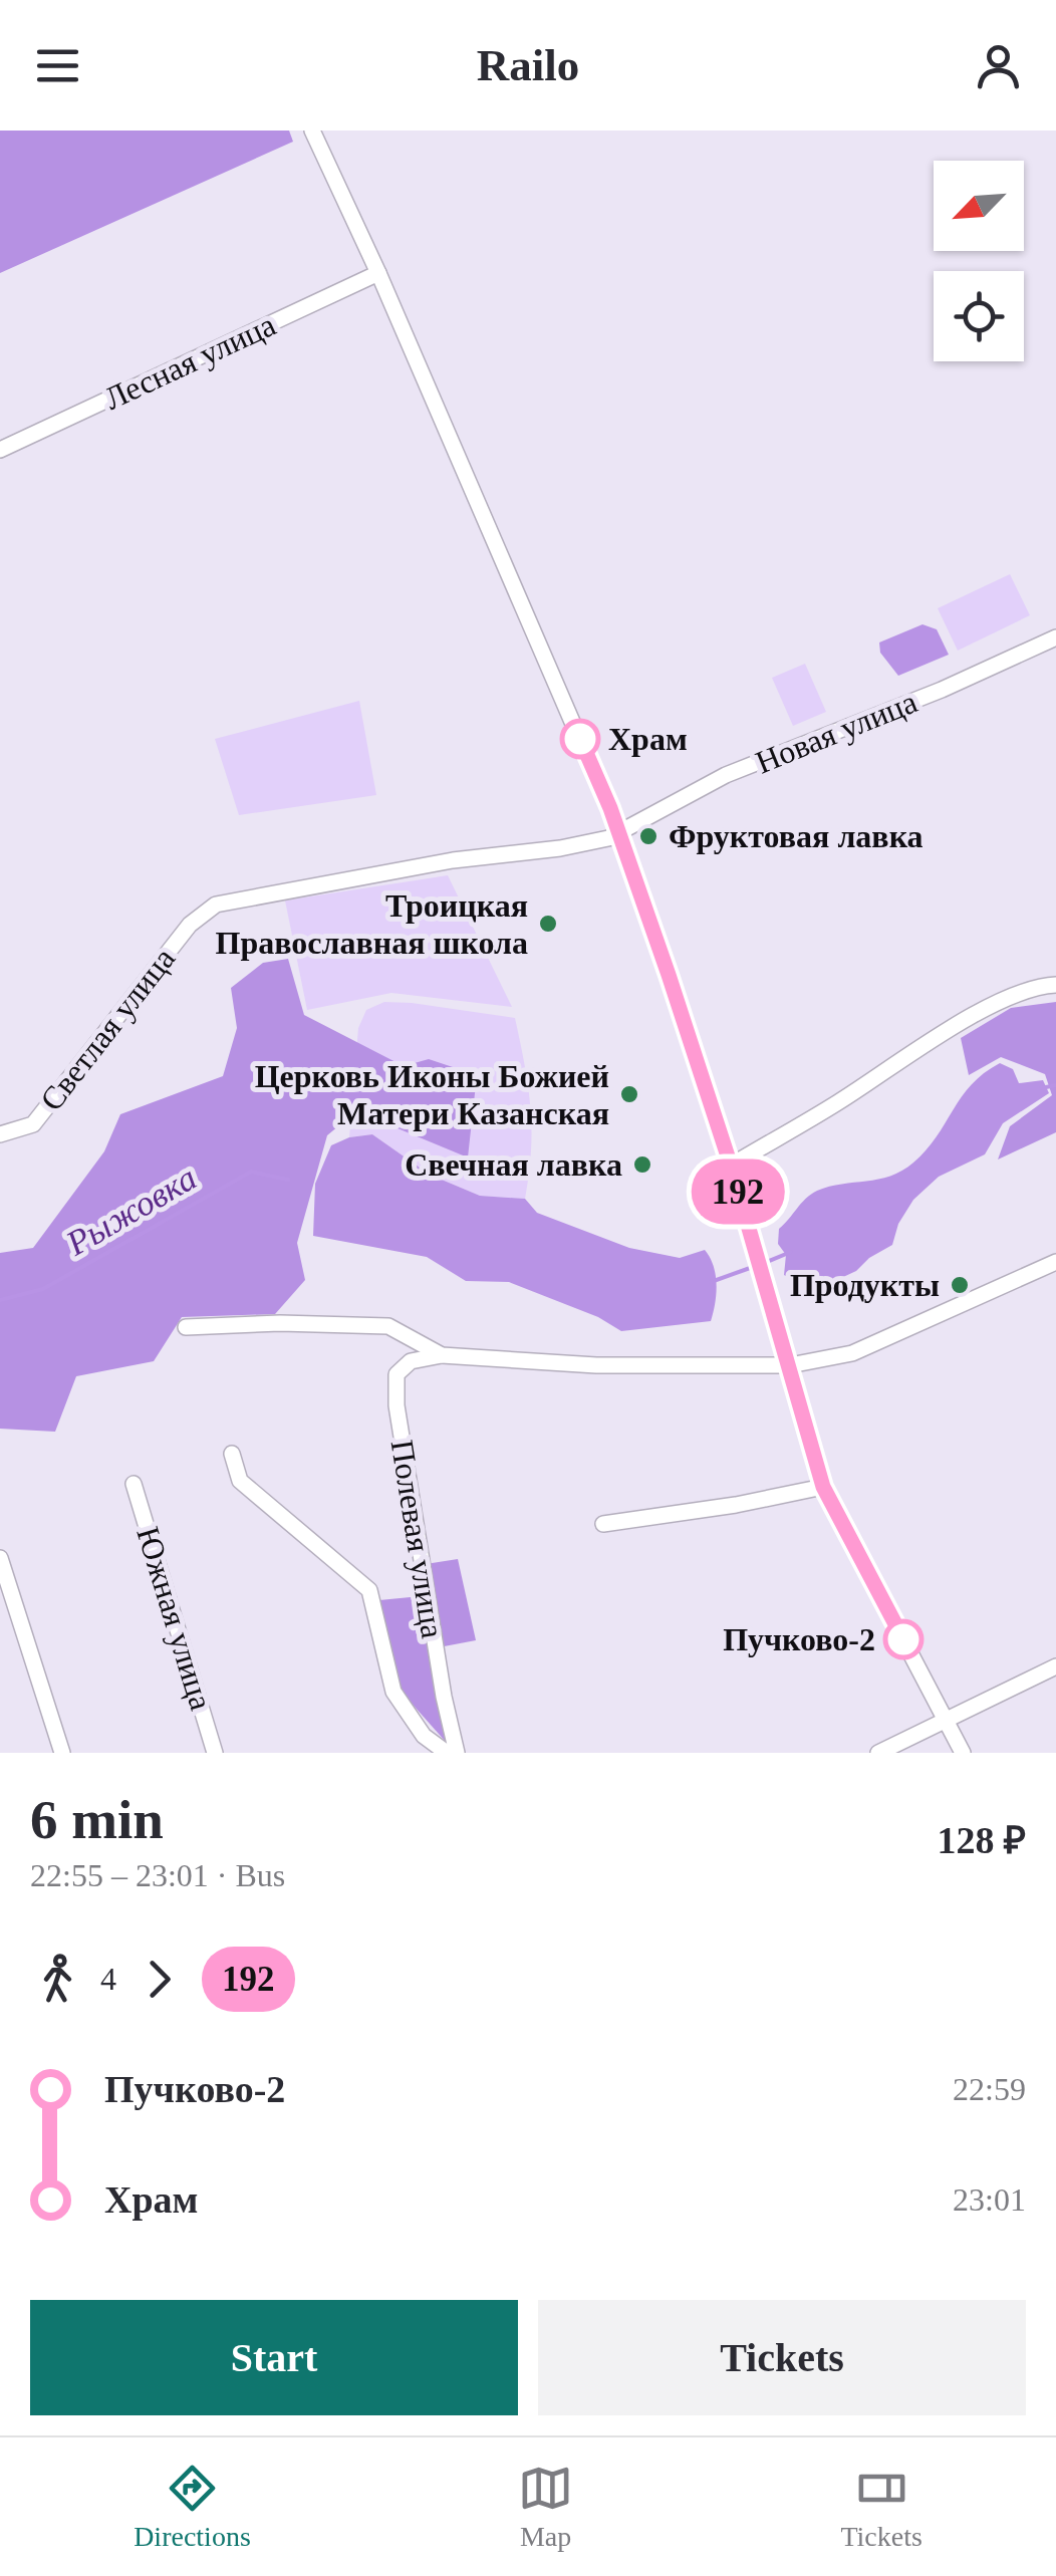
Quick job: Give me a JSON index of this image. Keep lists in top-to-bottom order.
{
  "streets": {
    "street": [
      "Лесная улица",
      "Новая улица",
      "Светлая улица",
      "Полевая улица",
      "Южная улица"
    ]
  },
  "crossings": [
    ["Новая улица", "Светлая улица"]
  ],
  "water": ["Рыжовка"],
  "places": [
    "Храм",
    "Фруктовая лавка",
    "Троицкая Православная школа",
    "Церковь Иконы Божией Матери Казанская",
    "Свечная лавка",
    "Продукты",
    "Пучково-2"
  ],
  "lines": ["bus line 192"],
  "north": "bottom left",
  "page": {
    "header": "Railo",
    "on_map": "192",
    "heading": ["6 min", "22:55 – 23:01 · Bus", "128 ₽"],
    "legs": ["4", "192"],
    "list": [
      {
        "name": "Пучково-2",
        "value": "22:59"
      },
      {
        "name": "Храм",
        "value": "23:01"
      }
    ],
    "buttons": ["Start", "Tickets"],
    "tabs": ["Directions", "Map", "Tickets"]
  }
}
